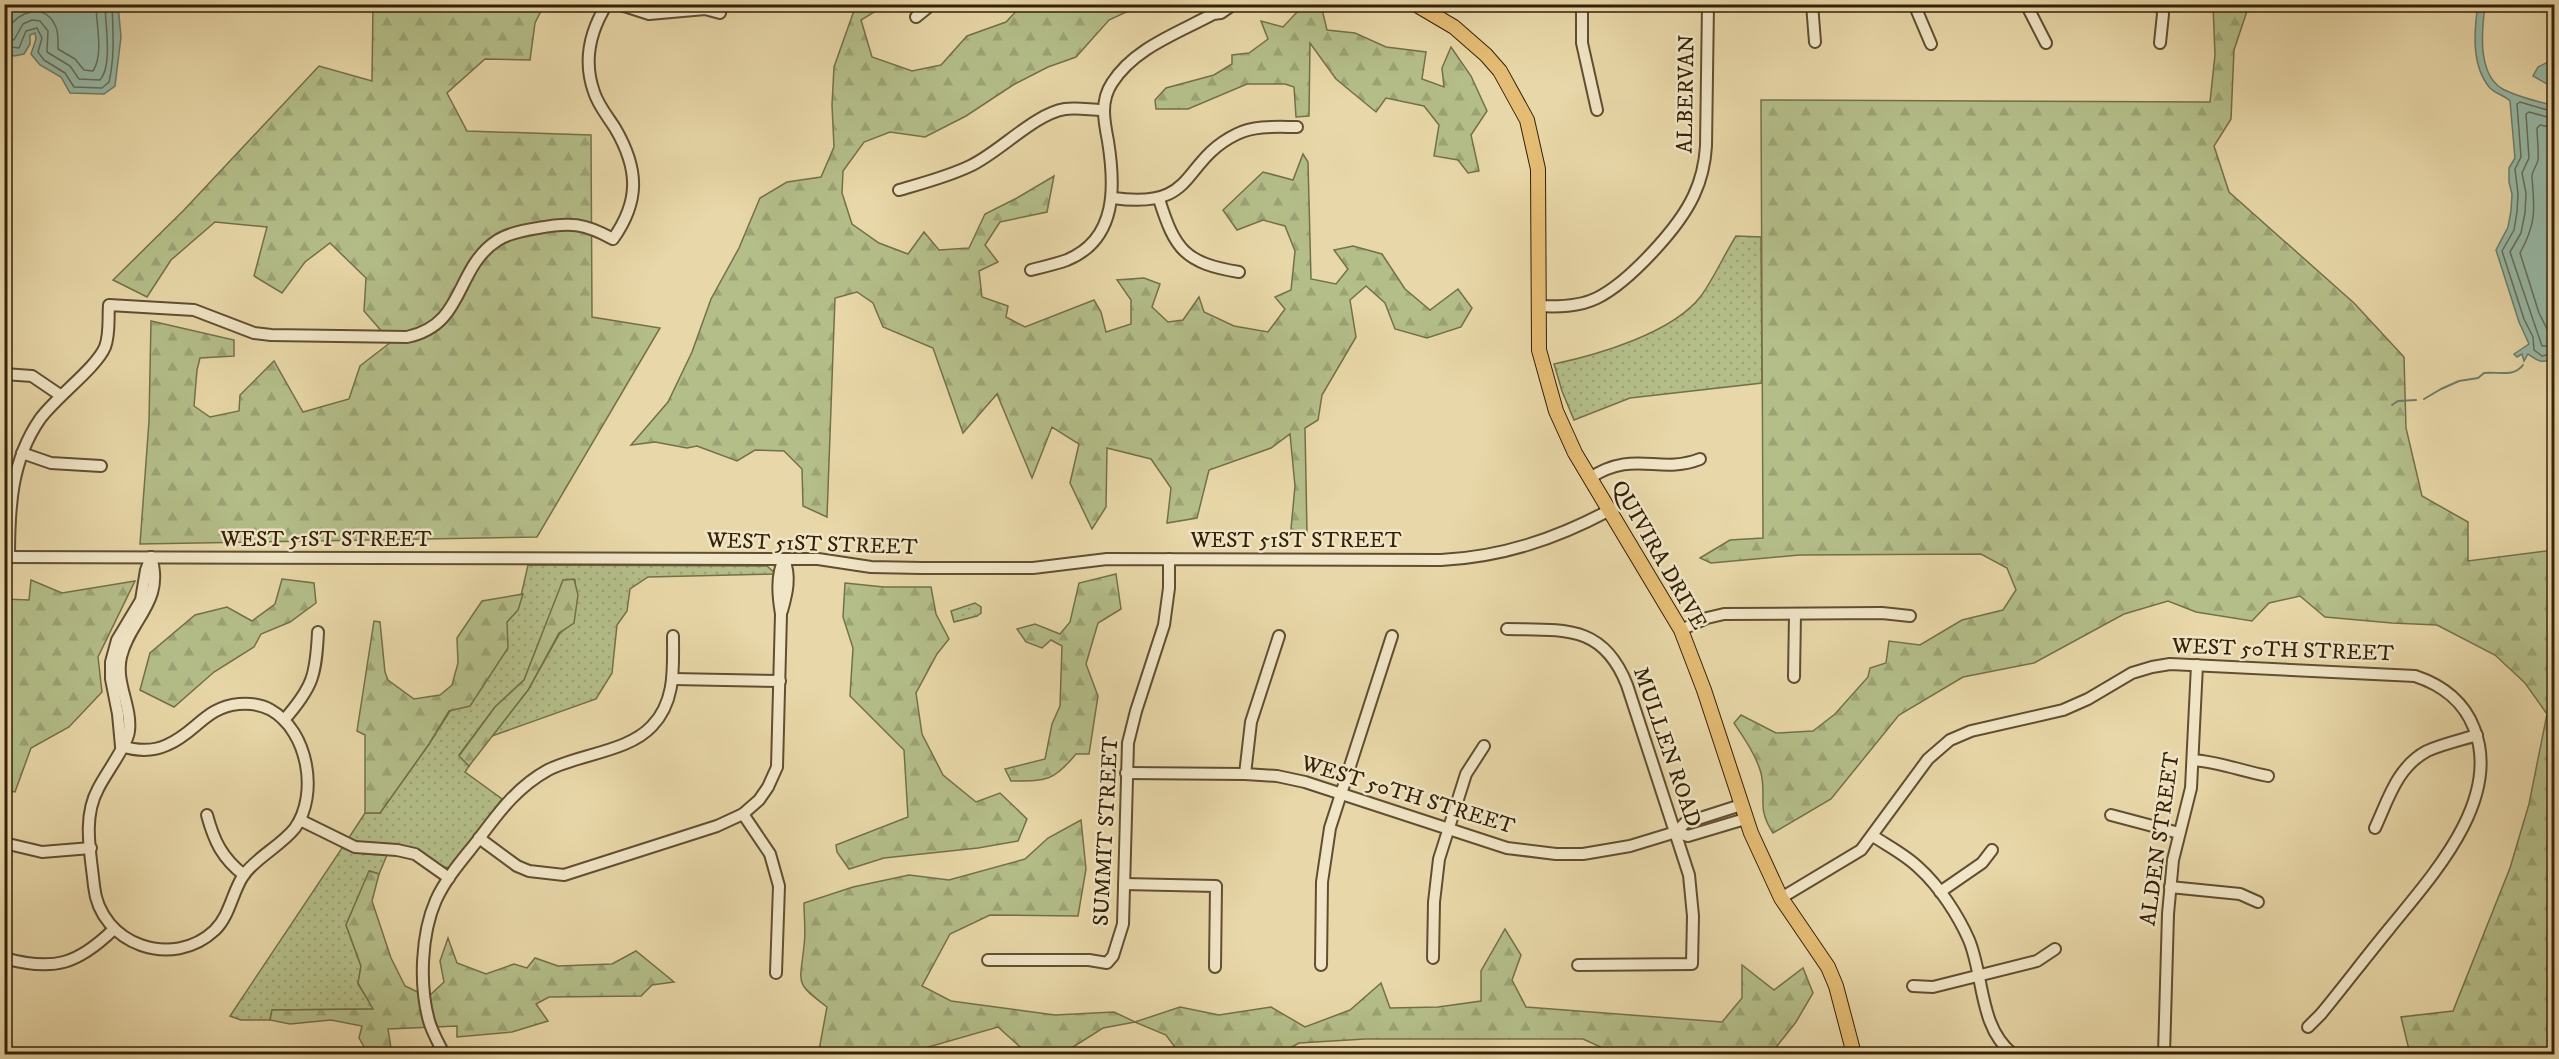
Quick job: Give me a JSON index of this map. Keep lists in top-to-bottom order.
{
  "streets": {
    "main road": ["QUIVIRA DRIVE"],
    "street": [
      "ALBERVAN",
      "WEST 51ST STREET",
      "WEST 50TH STREET",
      "MULLEN ROAD",
      "SUMMIT STREET",
      "ALDEN STREET"
    ]
  },
  "crossings": [
    ["ALBERVAN", "QUIVIRA DRIVE"],
    ["WEST 51ST STREET", "QUIVIRA DRIVE"],
    ["WEST 51ST STREET", "SUMMIT STREET"],
    ["QUIVIRA DRIVE", "WEST 50TH STREET"],
    ["WEST 50TH STREET", "MULLEN ROAD"],
    ["WEST 50TH STREET", "SUMMIT STREET"],
    ["WEST 50TH STREET", "ALDEN STREET"]
  ]
}
